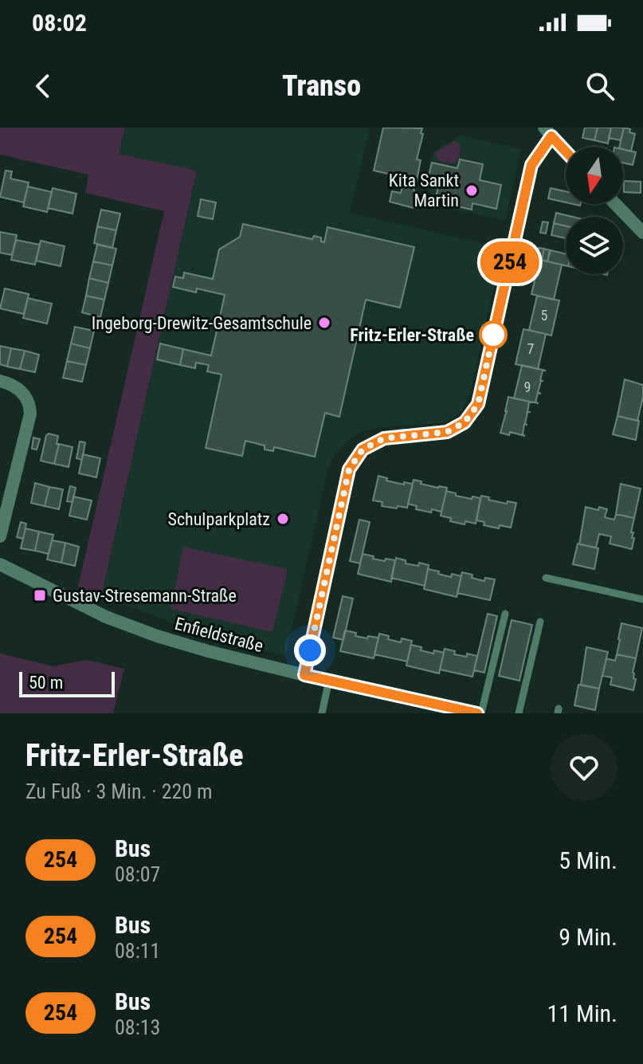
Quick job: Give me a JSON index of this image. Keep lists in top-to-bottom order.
{
  "streets": {
    "street": ["Enfieldstraße"]
  },
  "places": {
    "other": [
      "Kita Sankt Martin",
      "Ingeborg-Drewitz-Gesamtschule",
      "Fritz-Erler-Straße",
      "Schulparkplatz"
    ],
    "transit": ["Gustav-Stresemann-Straße"]
  },
  "lines": ["bus line 254"],
  "house_numbers": ["5", "7", "9"],
  "scale_bar": "50 m",
  "north": "bottom",
  "page": {
    "status": "08:02",
    "header": "Transo",
    "on_map": "254",
    "scale": "50 m",
    "heading": ["Fritz-Erler-Straße", "Zu Fuß · 3 Min. · 220 m"],
    "list": [
      {
        "mark": "254",
        "name": "Bus",
        "note": "08:07",
        "value": "5 Min."
      },
      {
        "mark": "254",
        "name": "Bus",
        "note": "08:11",
        "value": "9 Min."
      },
      {
        "mark": "254",
        "name": "Bus",
        "note": "08:13",
        "value": "11 Min."
      }
    ]
  }
}
